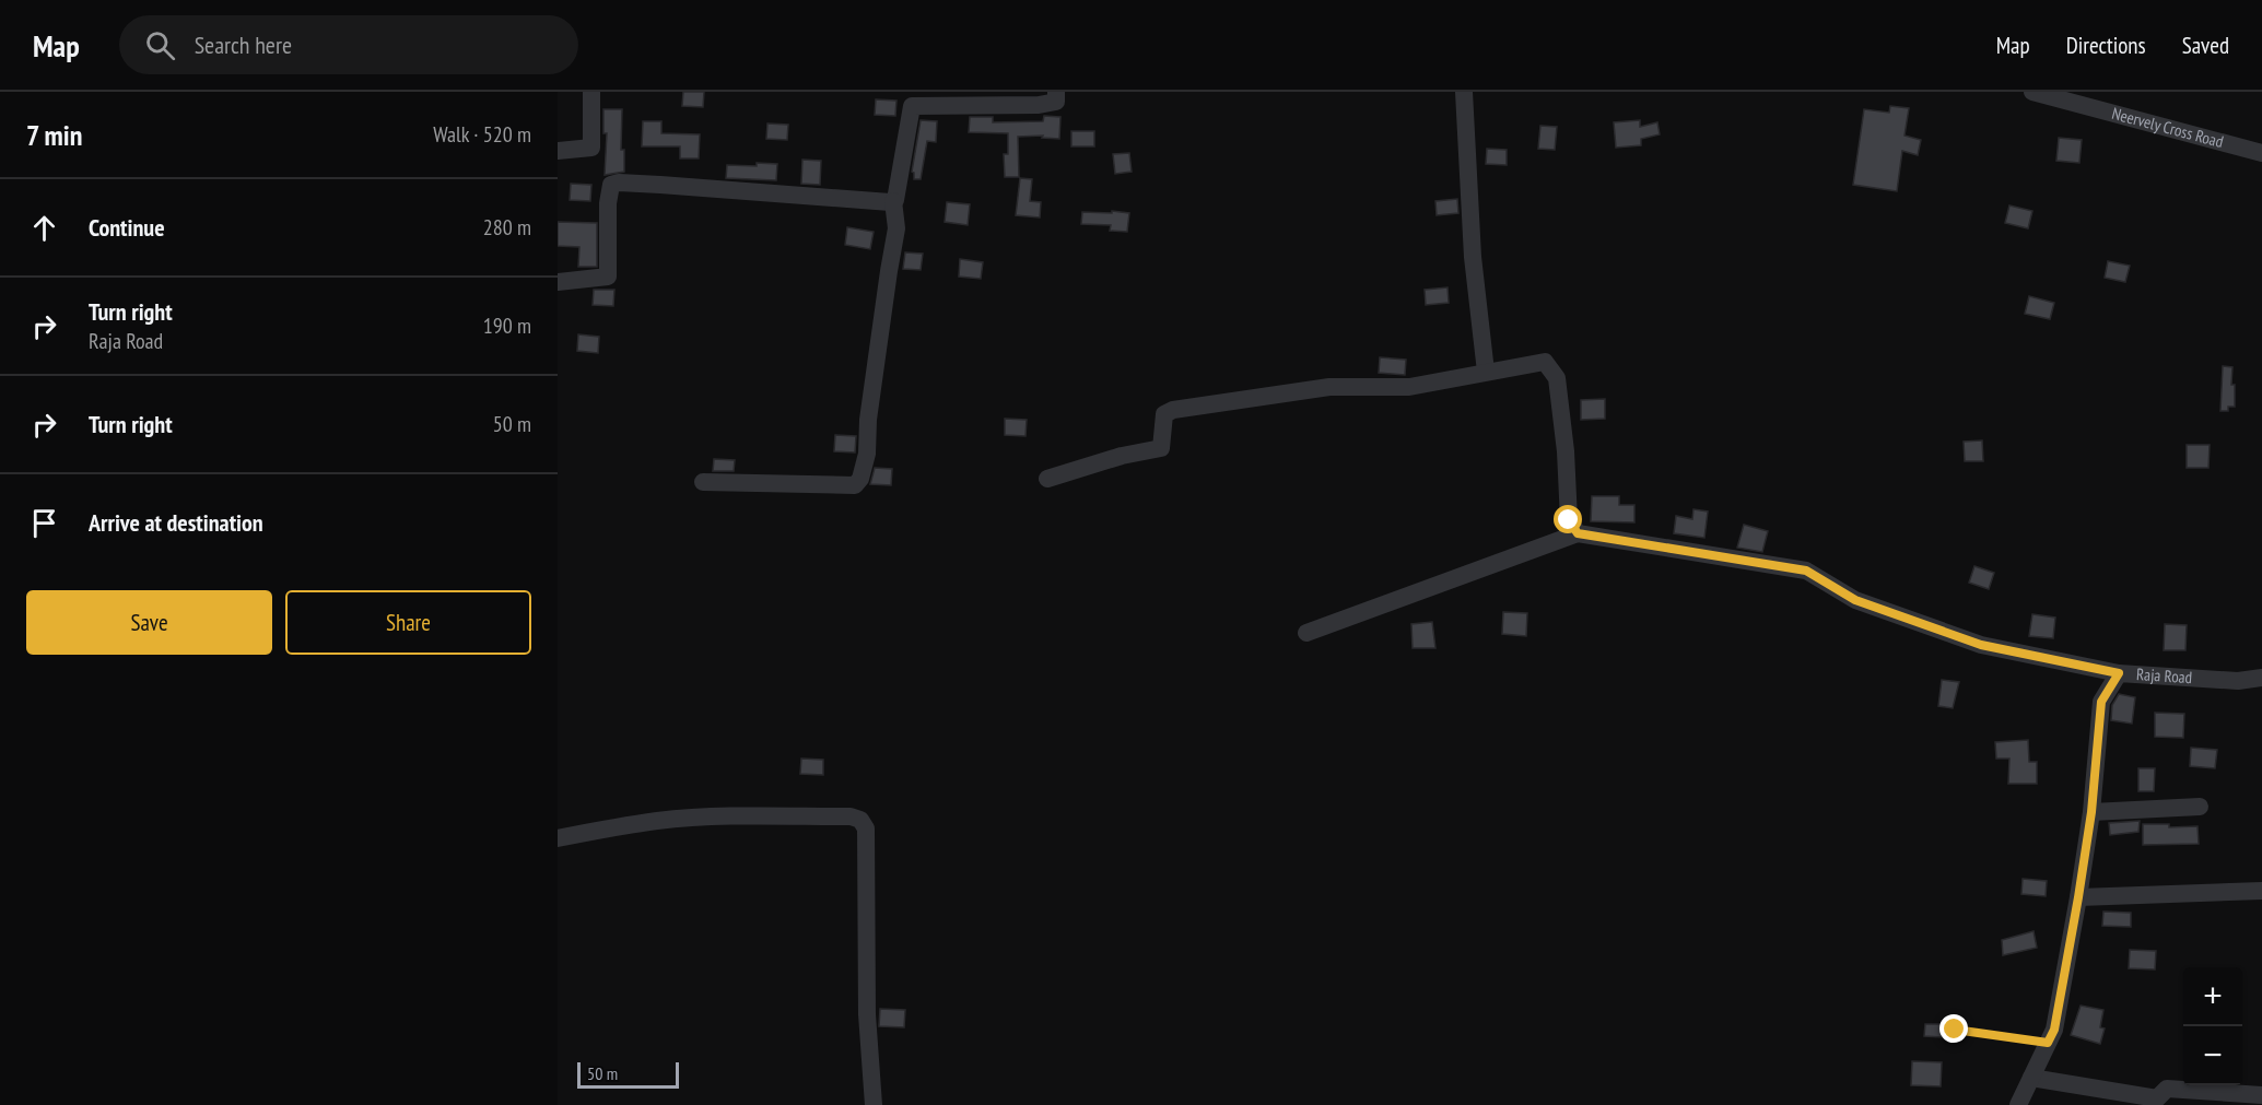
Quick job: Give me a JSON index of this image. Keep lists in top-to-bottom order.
{
  "streets": {
    "street": ["Neervely Cross Road", "Raja Road"]
  },
  "scale_bar": "50 m",
  "page": {
    "header": "Map",
    "search": "Search here",
    "nav": ["Map", "Directions", "Saved"],
    "heading": ["7 min", "Walk · 520 m"],
    "list": [
      ["Continue", "280 m"],
      ["Turn right", "Raja Road", "190 m"],
      ["Turn right", "50 m"],
      "Arrive at destination"
    ],
    "buttons": ["Save", "Share"],
    "map_buttons": ["+", "−"],
    "scale": "50 m"
  }
}
